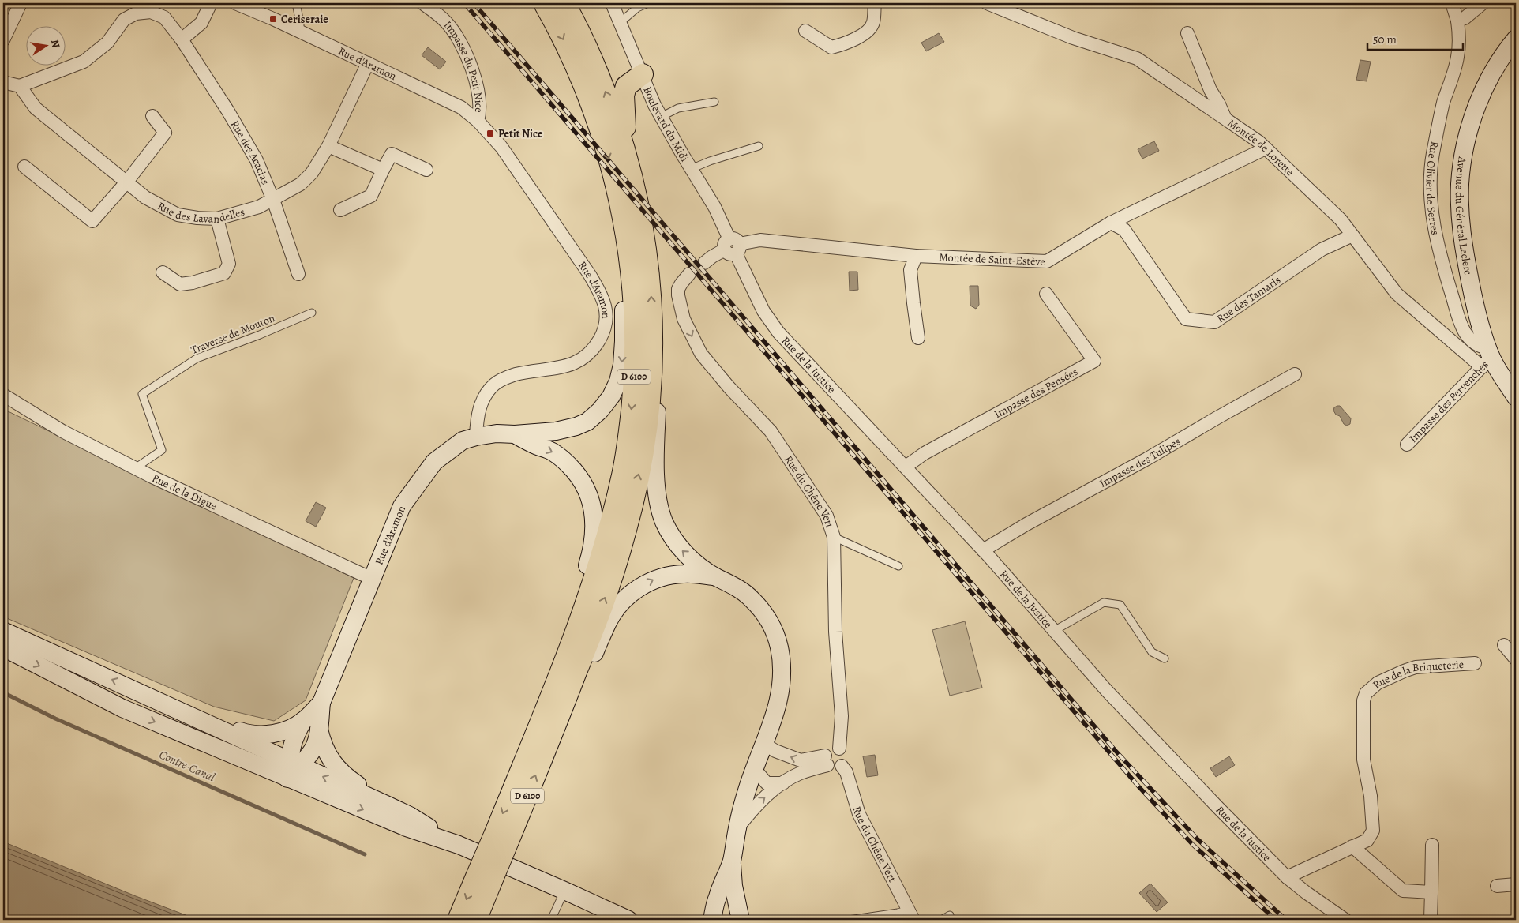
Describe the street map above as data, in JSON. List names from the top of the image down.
{
  "streets": {
    "main road": ["Rue d'Aramon", "Avenue du Général Leclerc", "D 6100"],
    "street": [
      "Impasse du Petit Nice",
      "Boulevard du Midi",
      "Montée de Lorette",
      "Rue des Acacias",
      "Rue Olivier de Serres",
      "Rue des Lavandelles",
      "Montée de Saint-Estève",
      "Rue des Tamaris",
      "Rue de la Justice",
      "Impasse des Pensées",
      "Impasse des Pervenches",
      "Impasse des Tulipes",
      "Rue de la Digue",
      "Rue du Chêne Vert",
      "Rue de la Briqueterie"
    ],
    "lane": ["Traverse de Mouton"]
  },
  "crossings": [
    ["Rue d'Aramon", "Impasse du Petit Nice"],
    ["Rue d'Aramon", "Rue des Lavandelles"],
    ["Rue d'Aramon", "Rue de la Digue"],
    ["Boulevard du Midi", "Montée de Saint-Estève"],
    ["Boulevard du Midi", "Rue de la Justice"],
    ["Montée de Lorette", "Rue Olivier de Serres"],
    ["Montée de Lorette", "Avenue du Général Leclerc"],
    ["Montée de Lorette", "Montée de Saint-Estève"],
    ["Montée de Lorette", "Rue des Tamaris"],
    ["Montée de Lorette", "Impasse des Pervenches"],
    ["Rue des Acacias", "Rue des Lavandelles"],
    ["Rue Olivier de Serres", "Avenue du Général Leclerc"],
    ["Rue Olivier de Serres", "Impasse des Pervenches"],
    ["Avenue du Général Leclerc", "Impasse des Pervenches"],
    ["Montée de Saint-Estève", "Rue des Tamaris"],
    ["Montée de Saint-Estève", "Rue de la Justice"],
    ["Traverse de Mouton", "Rue de la Digue"],
    ["Rue de la Justice", "Impasse des Pensées"],
    ["Rue de la Justice", "Impasse des Tulipes"],
    ["Rue de la Justice", "Rue de la Briqueterie"]
  ],
  "one_way": ["Rue du Chêne Vert"],
  "water": ["Contre-Canal"],
  "places": {
    "transit": ["Ceriseraie", "Petit Nice"]
  },
  "scale_bar": "50 m",
  "north": "right"
}
